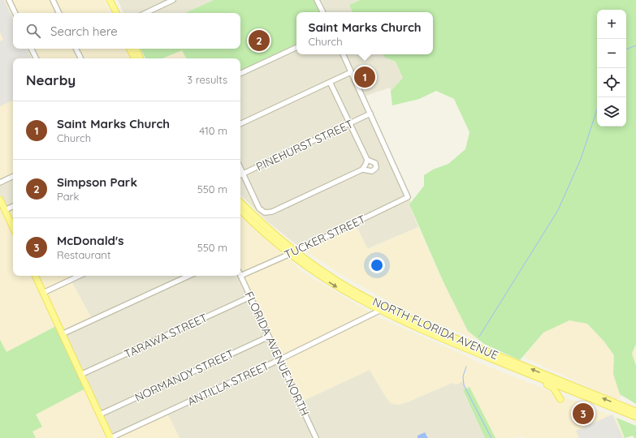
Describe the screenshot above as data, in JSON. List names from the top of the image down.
{
  "streets": {
    "main road": ["NORTH FLORIDA AVENUE"],
    "street": [
      "PINEHURST STREET",
      "TUCKER STREET",
      "TARAWA STREET",
      "FLORIDA AVENUE NORTH",
      "NORMANDY STREET",
      "ANTILLA STREET"
    ]
  },
  "crossings": [
    ["PINEHURST STREET", "TUCKER STREET"],
    ["TUCKER STREET", "NORTH FLORIDA AVENUE"],
    ["TUCKER STREET", "FLORIDA AVENUE NORTH"],
    ["NORTH FLORIDA AVENUE", "ANTILLA STREET"],
    ["TARAWA STREET", "FLORIDA AVENUE NORTH"],
    ["FLORIDA AVENUE NORTH", "NORMANDY STREET"],
    ["FLORIDA AVENUE NORTH", "ANTILLA STREET"]
  ],
  "page": {
    "map_buttons": ["+", "−"],
    "popup": ["Saint Marks Church", "Church"],
    "search": "Search here",
    "pins": ["2", "1", "3"],
    "heading": ["Nearby", "3 results"],
    "list": [
      {
        "mark": "1",
        "name": "Saint Marks Church",
        "note": "Church",
        "value": "410 m"
      },
      {
        "mark": "2",
        "name": "Simpson Park",
        "note": "Park",
        "value": "550 m"
      },
      {
        "mark": "3",
        "name": "McDonald's",
        "note": "Restaurant",
        "value": "550 m"
      }
    ]
  }
}
